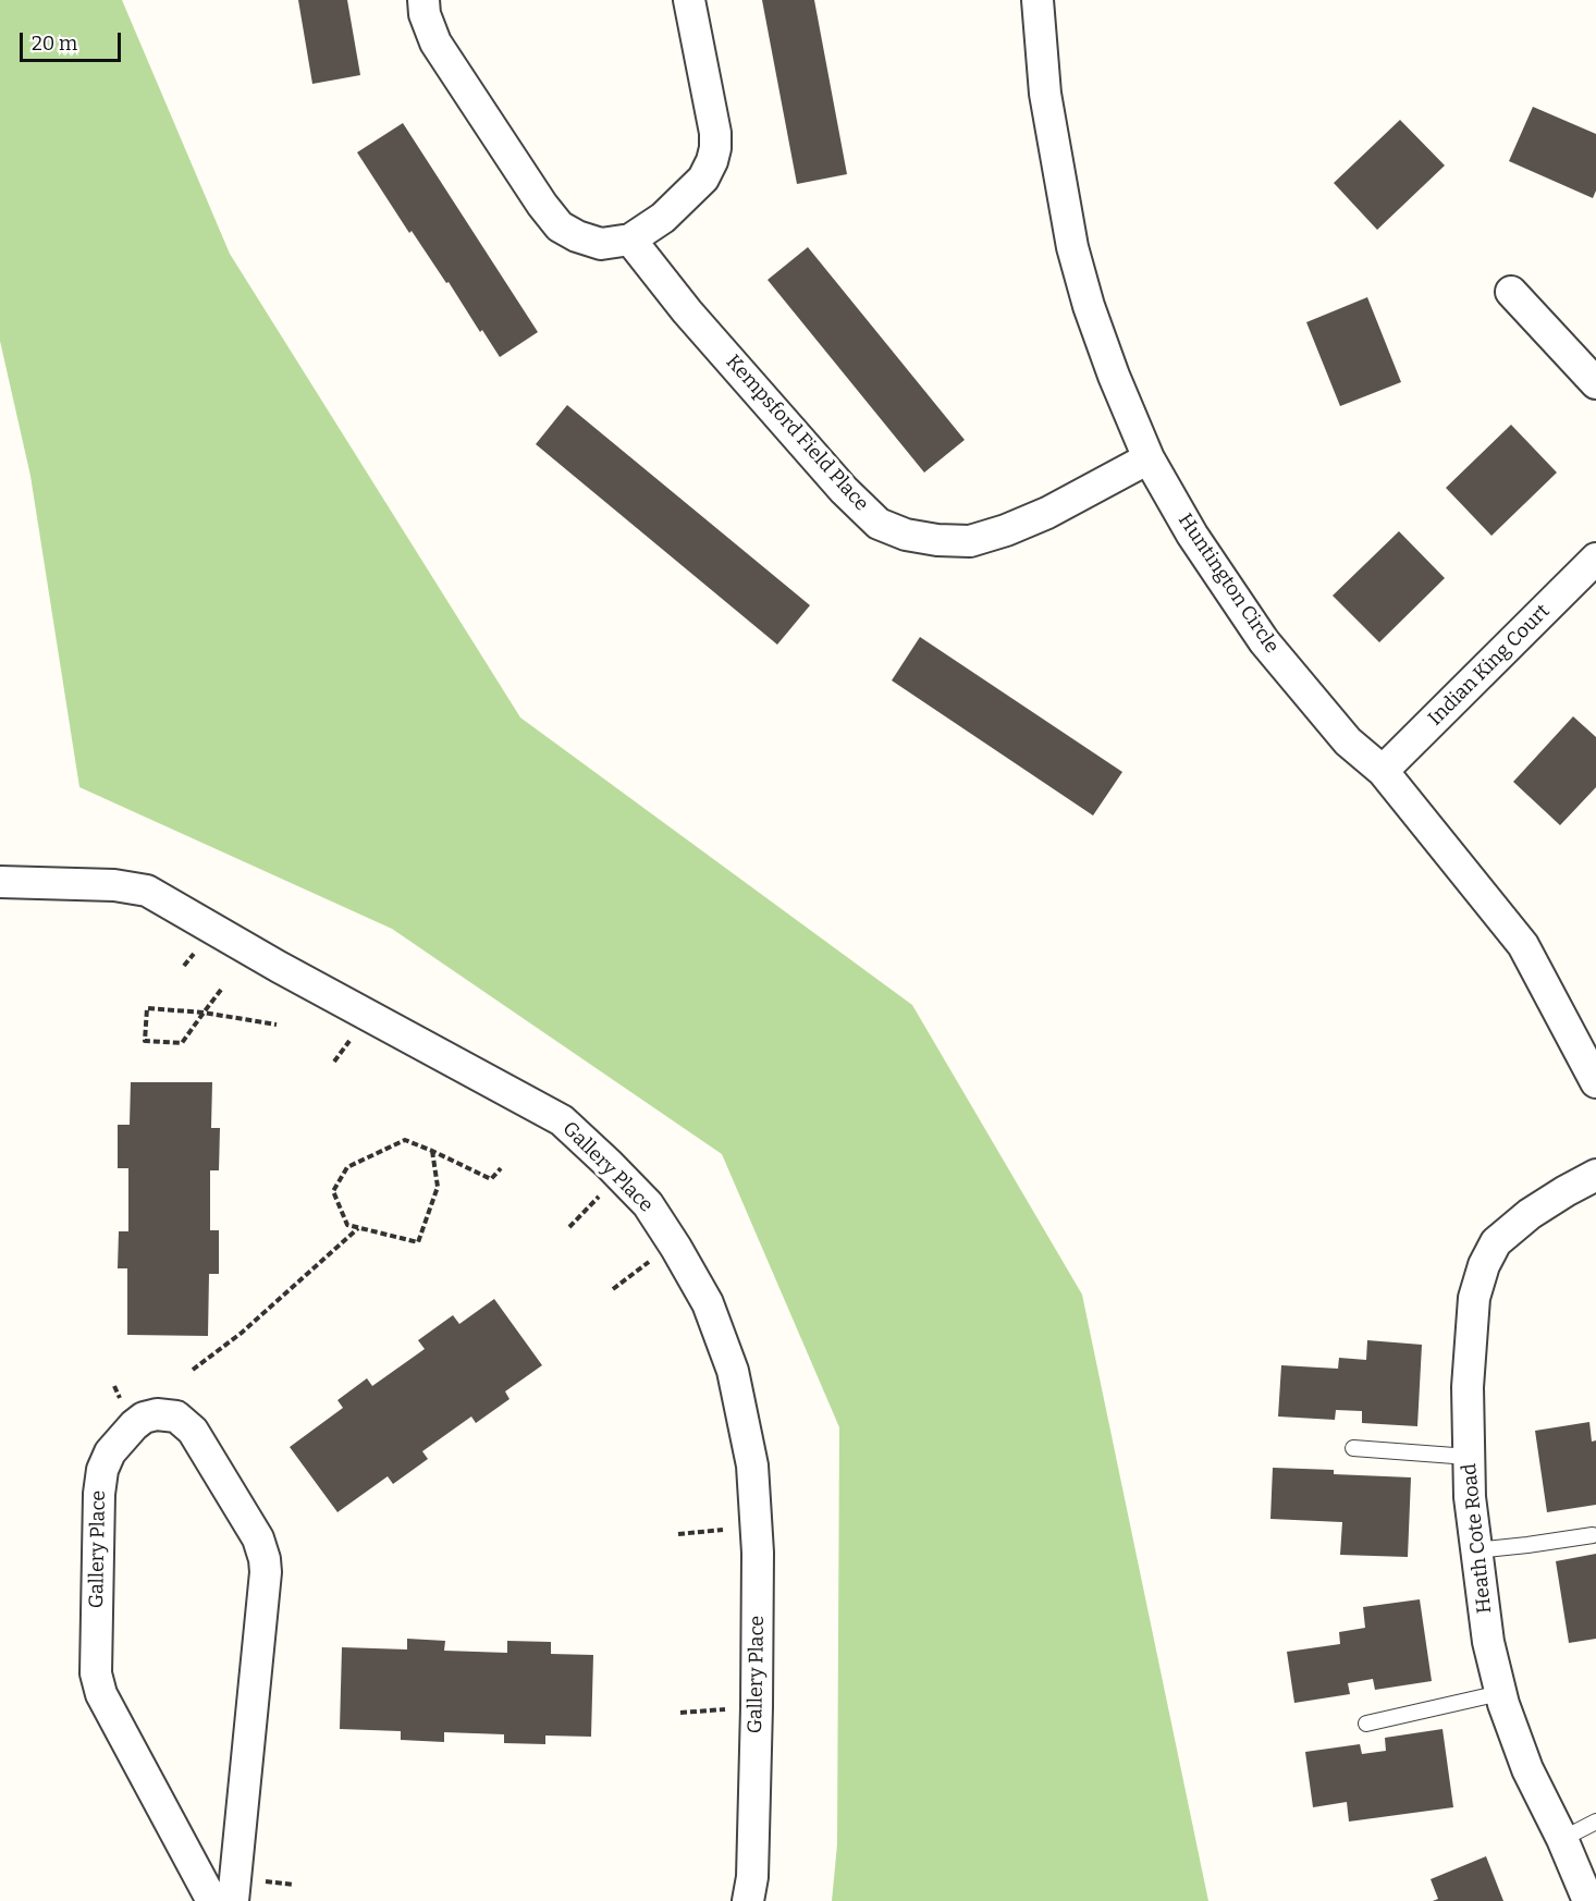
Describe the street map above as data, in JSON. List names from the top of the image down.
{
  "streets": {
    "street": [
      "Kempsford Field Place",
      "Huntington Circle",
      "Indian King Court",
      "Gallery Place",
      "Heath Cote Road"
    ]
  },
  "crossings": [
    ["Kempsford Field Place", "Huntington Circle"],
    ["Huntington Circle", "Indian King Court"]
  ],
  "scale_bar": "20 m"
}
